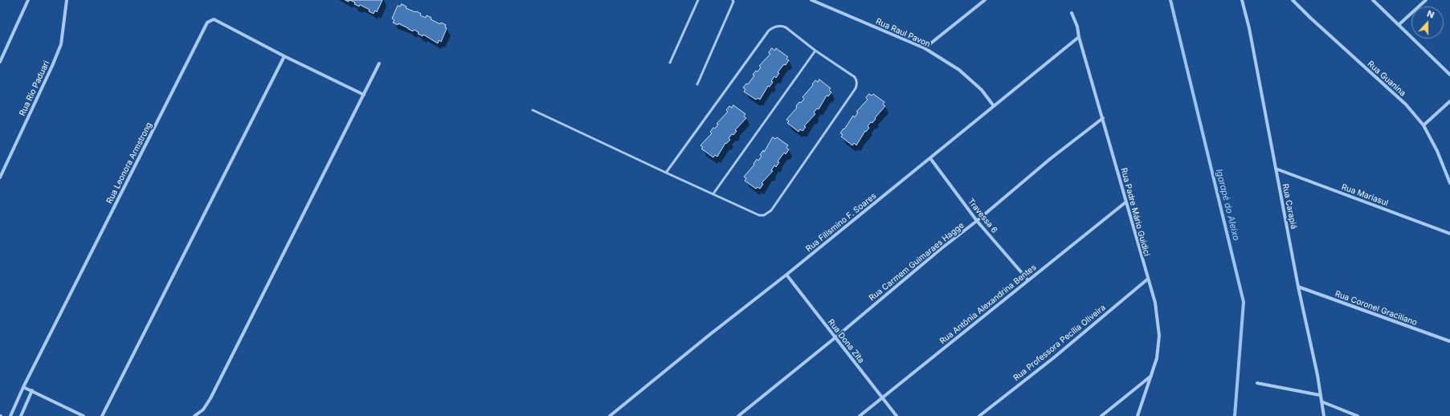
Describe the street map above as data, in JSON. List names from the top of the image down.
{
  "streets": {
    "street": [
      "Rua Raul Pavon",
      "Rua Guanina",
      "Rua Rio Paduari",
      "Rua Leonora Armstrong",
      "Rua Mariasul",
      "Rua Carapiá",
      "Rua Padre Mário Guidici",
      "Travessa 6",
      "Rua Filismino F. Soares",
      "Rua Carmem Guimaraes Hagge",
      "Rua Antônia Alexandrina Bentes",
      "Rua Coronel Graciliano",
      "Rua Dona Zita",
      "Rua Professora Pecília Oliveira"
    ]
  },
  "crossings": [
    ["Rua Raul Pavon", "Rua Filismino F. Soares"],
    ["Rua Mariasul", "Rua Carapiá"],
    ["Rua Carapiá", "Rua Coronel Graciliano"],
    ["Rua Padre Mário Guidici", "Rua Filismino F. Soares"],
    ["Rua Padre Mário Guidici", "Rua Carmem Guimaraes Hagge"],
    ["Rua Padre Mário Guidici", "Rua Antônia Alexandrina Bentes"],
    ["Rua Padre Mário Guidici", "Rua Professora Pecília Oliveira"],
    ["Travessa 6", "Rua Filismino F. Soares"],
    ["Travessa 6", "Rua Carmem Guimaraes Hagge"],
    ["Travessa 6", "Rua Antônia Alexandrina Bentes"],
    ["Rua Filismino F. Soares", "Rua Dona Zita"],
    ["Rua Carmem Guimaraes Hagge", "Rua Dona Zita"],
    ["Rua Antônia Alexandrina Bentes", "Rua Dona Zita"]
  ],
  "water": ["Igarapé do Aleixo"],
  "north": "top"
}
